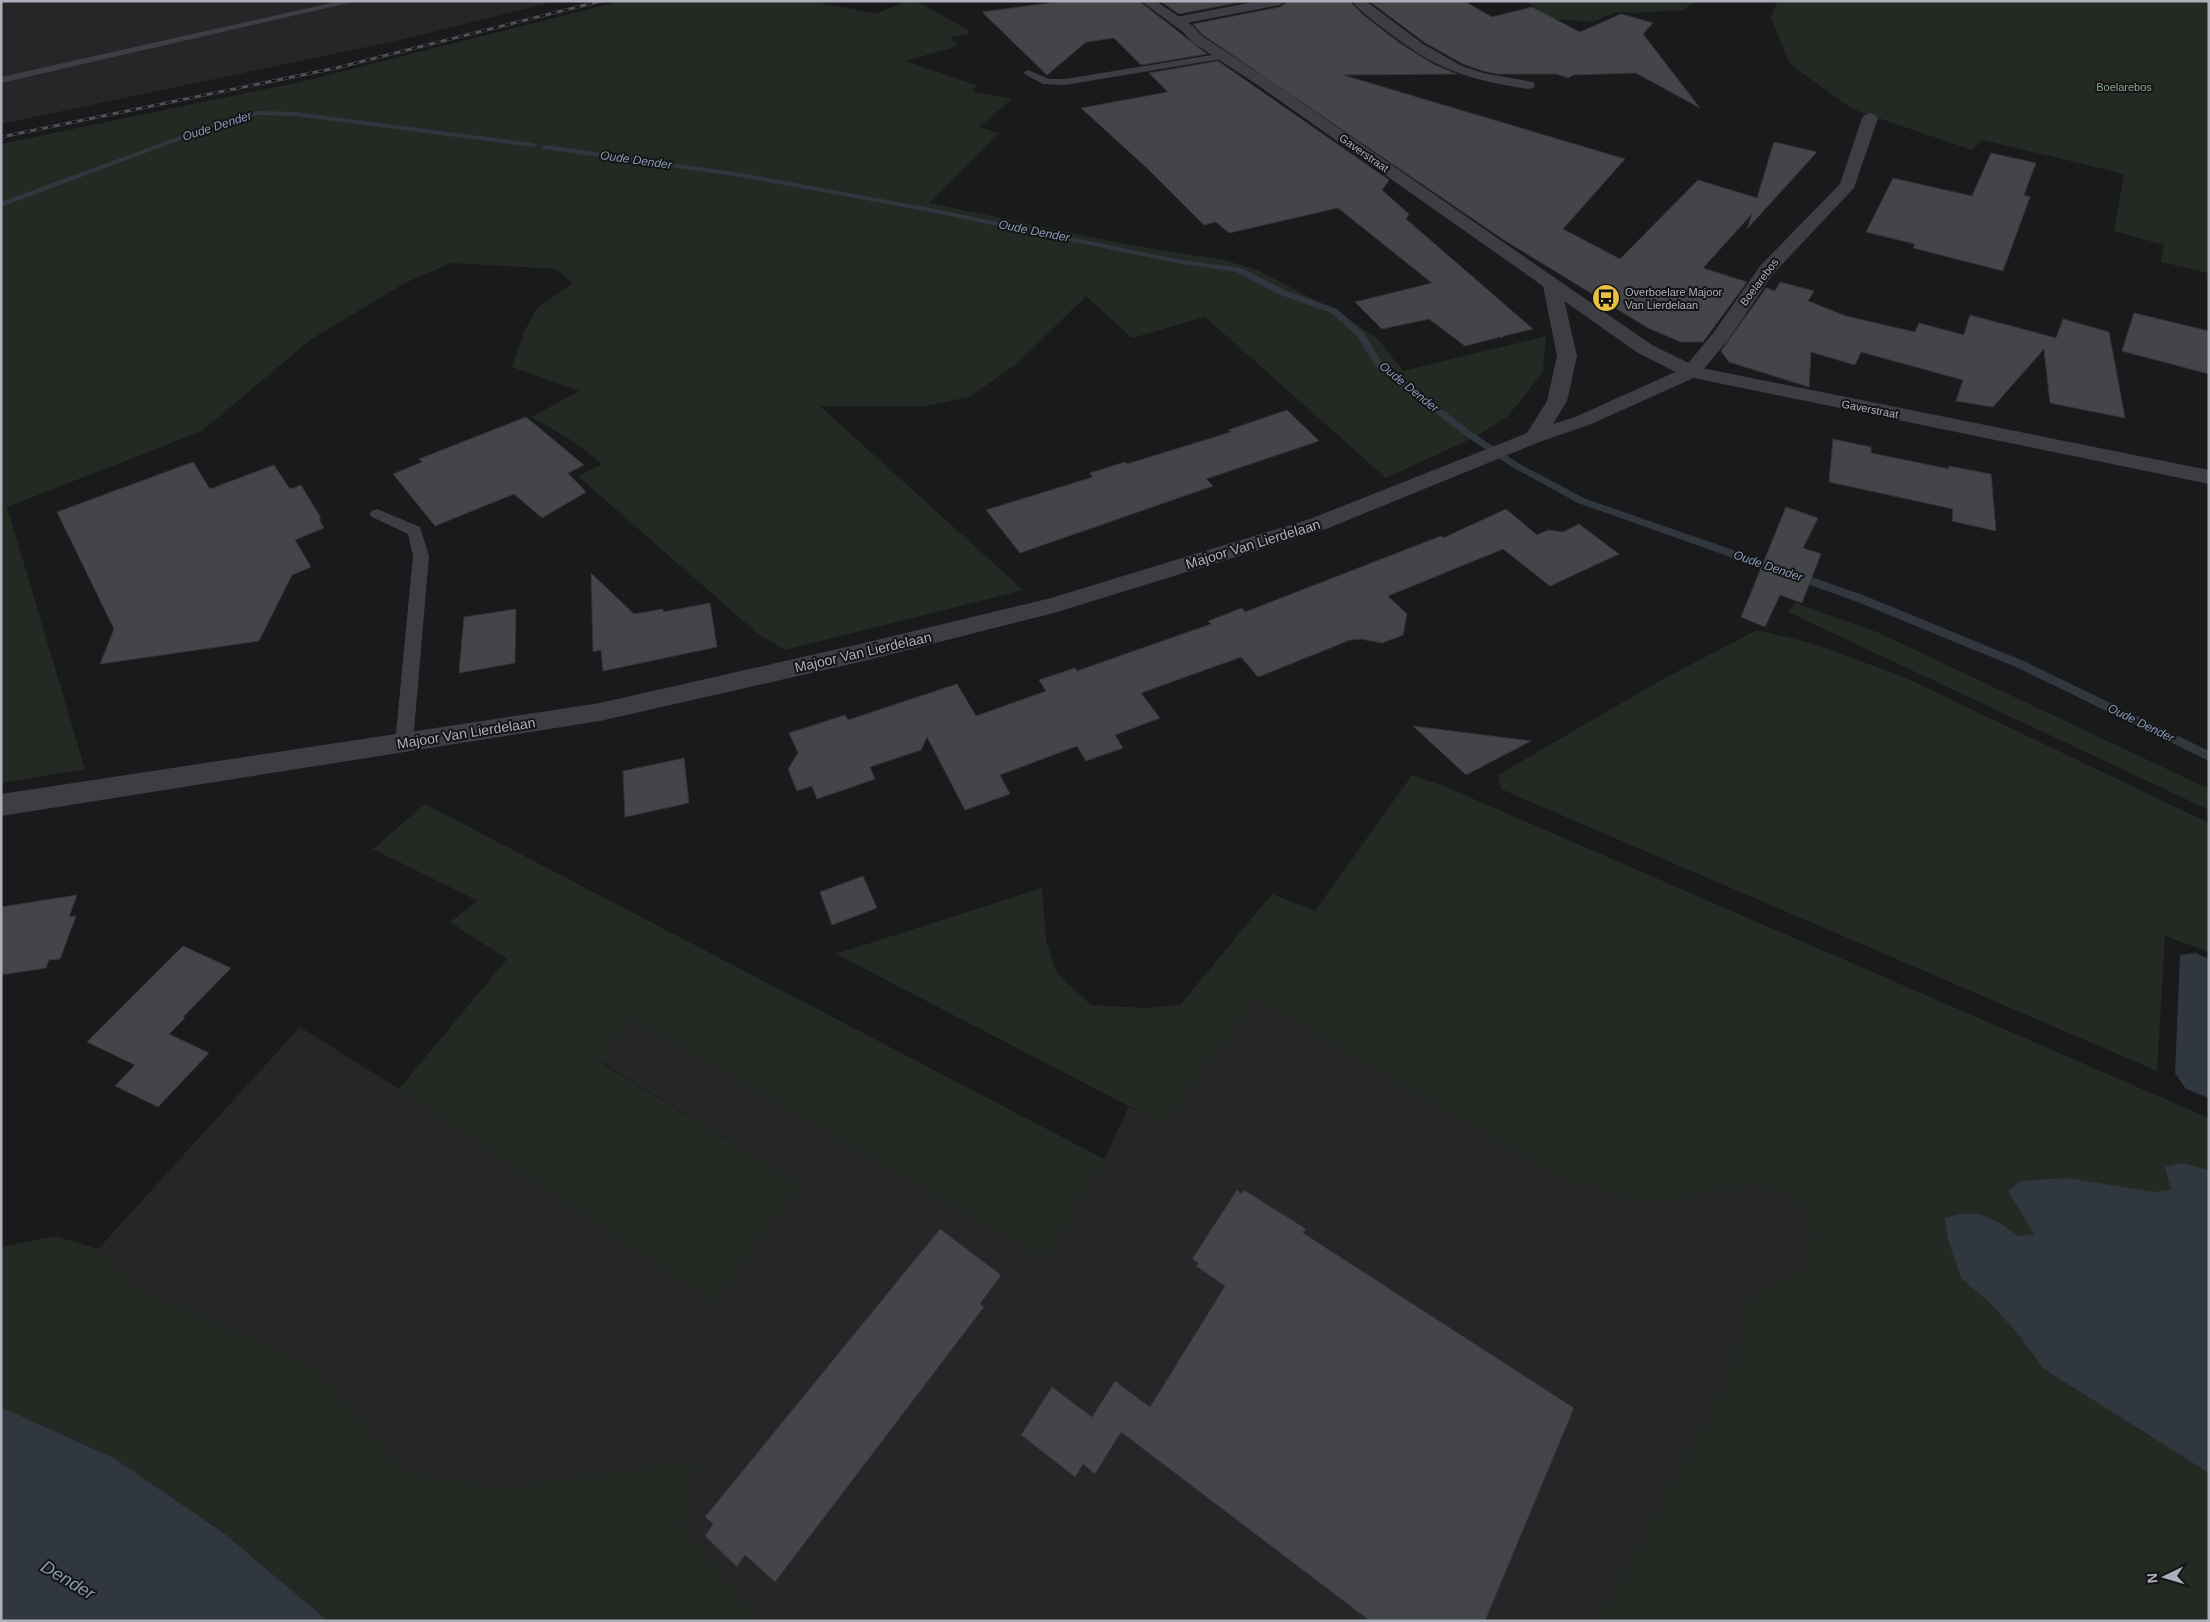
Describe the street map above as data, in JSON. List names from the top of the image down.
{
  "streets": {
    "street": ["Gaverstraat", "Boelarebos", "Majoor Van Lierdelaan"]
  },
  "crossings": [
    ["Gaverstraat", "Boelarebos"],
    ["Gaverstraat", "Majoor Van Lierdelaan"],
    ["Boelarebos", "Majoor Van Lierdelaan"]
  ],
  "water": ["Oude Dender", "Dender"],
  "parks": ["Boelarebos"],
  "places": {
    "bus stop": ["Overboelare Majoor Van Lierdelaan"]
  },
  "north": "left"
}
